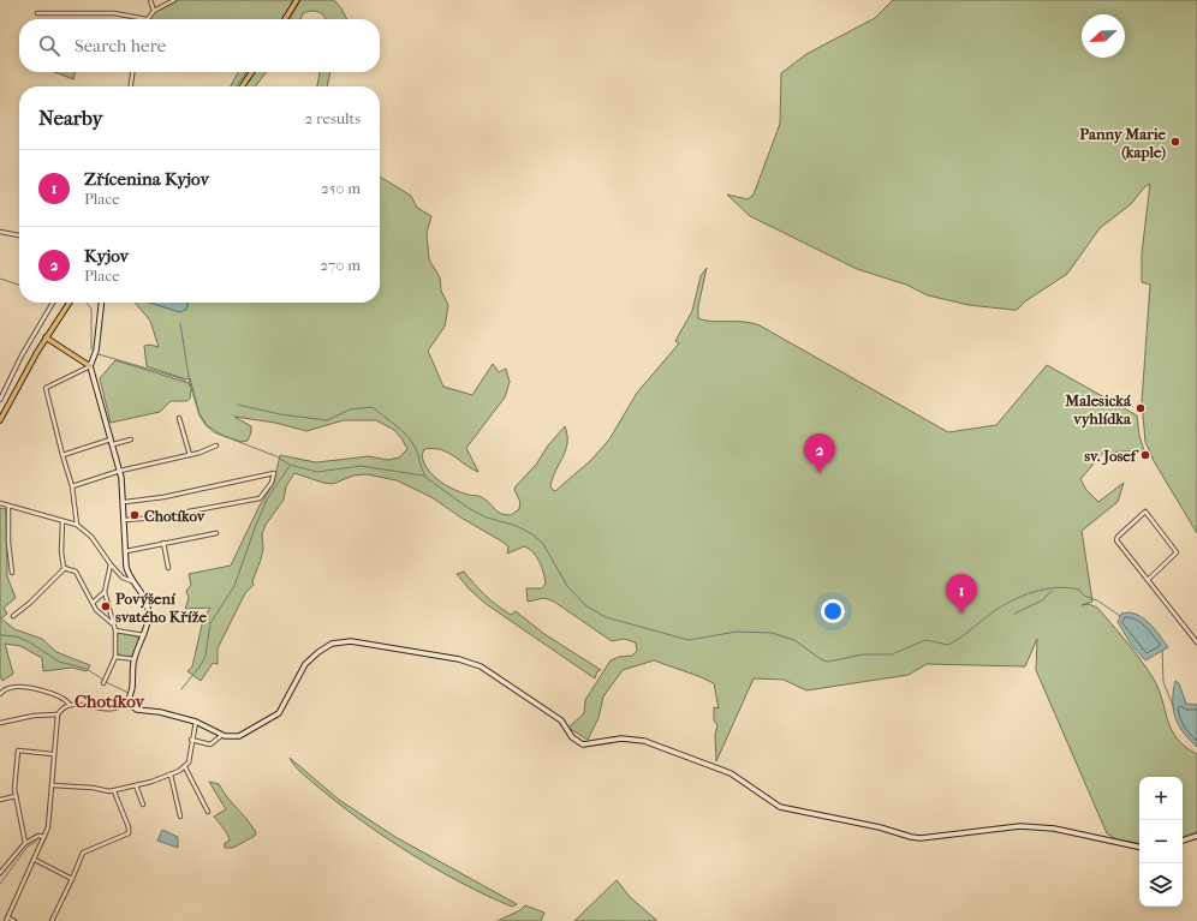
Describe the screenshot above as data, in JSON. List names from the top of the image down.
{
  "districts": ["Chotíkov"],
  "places": [
    "Panny Marie (kaple)",
    "Malesická vyhlídka",
    "sv. Josef",
    "Chotíkov",
    "Povýšení svatého Kříže"
  ],
  "north": "bottom left",
  "page": {
    "search": "Search here",
    "heading": ["Nearby", "2 results"],
    "list": [
      {
        "mark": "1",
        "name": "Zřícenina Kyjov",
        "note": "Place",
        "value": "250 m"
      },
      {
        "mark": "2",
        "name": "Kyjov",
        "note": "Place",
        "value": "270 m"
      }
    ],
    "pins": ["2", "1"],
    "map_buttons": ["+", "−"]
  }
}
